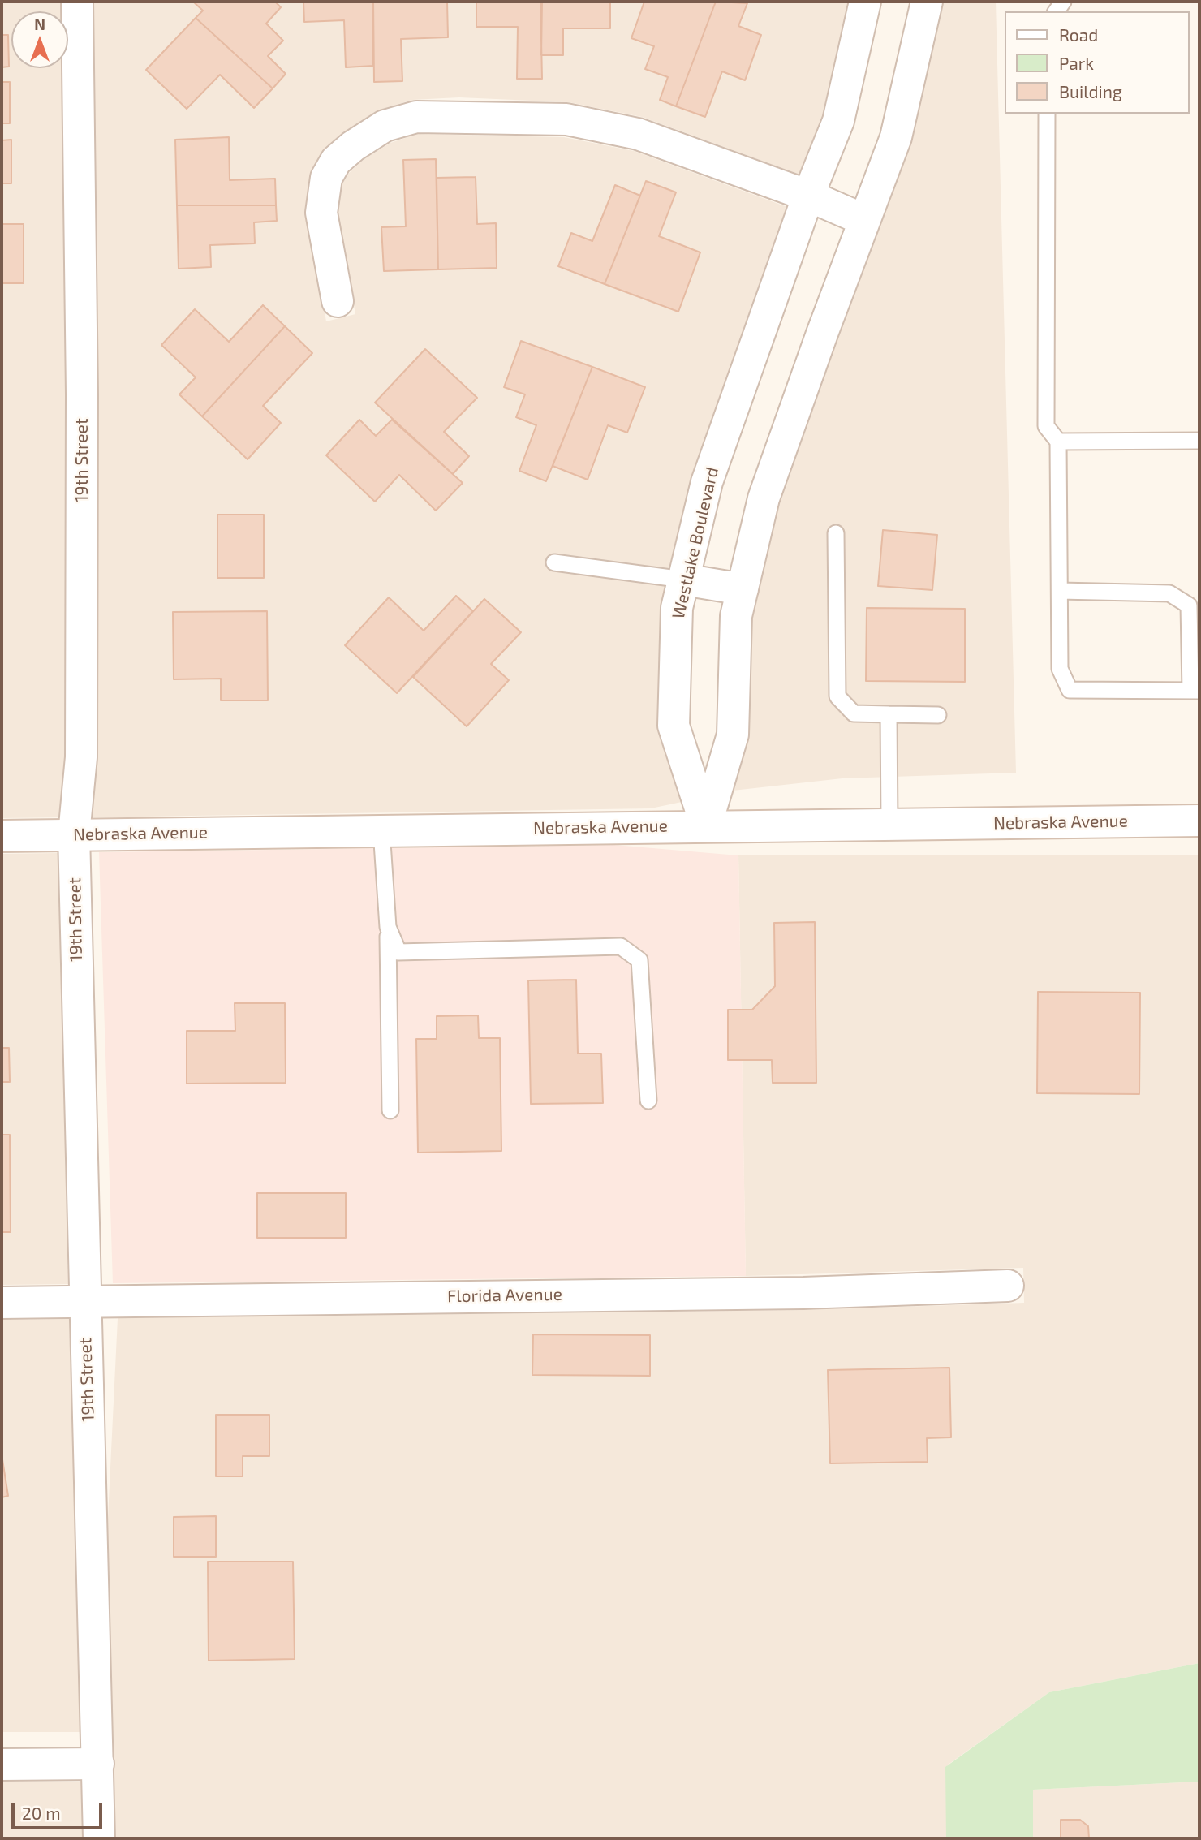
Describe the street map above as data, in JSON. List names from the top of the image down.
{
  "streets": {
    "street": [
      "19th Street",
      "Westlake Boulevard",
      "Nebraska Avenue",
      "Florida Avenue"
    ]
  },
  "crossings": [
    ["19th Street", "Nebraska Avenue"],
    ["19th Street", "Florida Avenue"],
    ["Westlake Boulevard", "Nebraska Avenue"]
  ],
  "legend": ["Road", "Park", "Building"],
  "scale_bar": "20 m",
  "north": "top"
}
